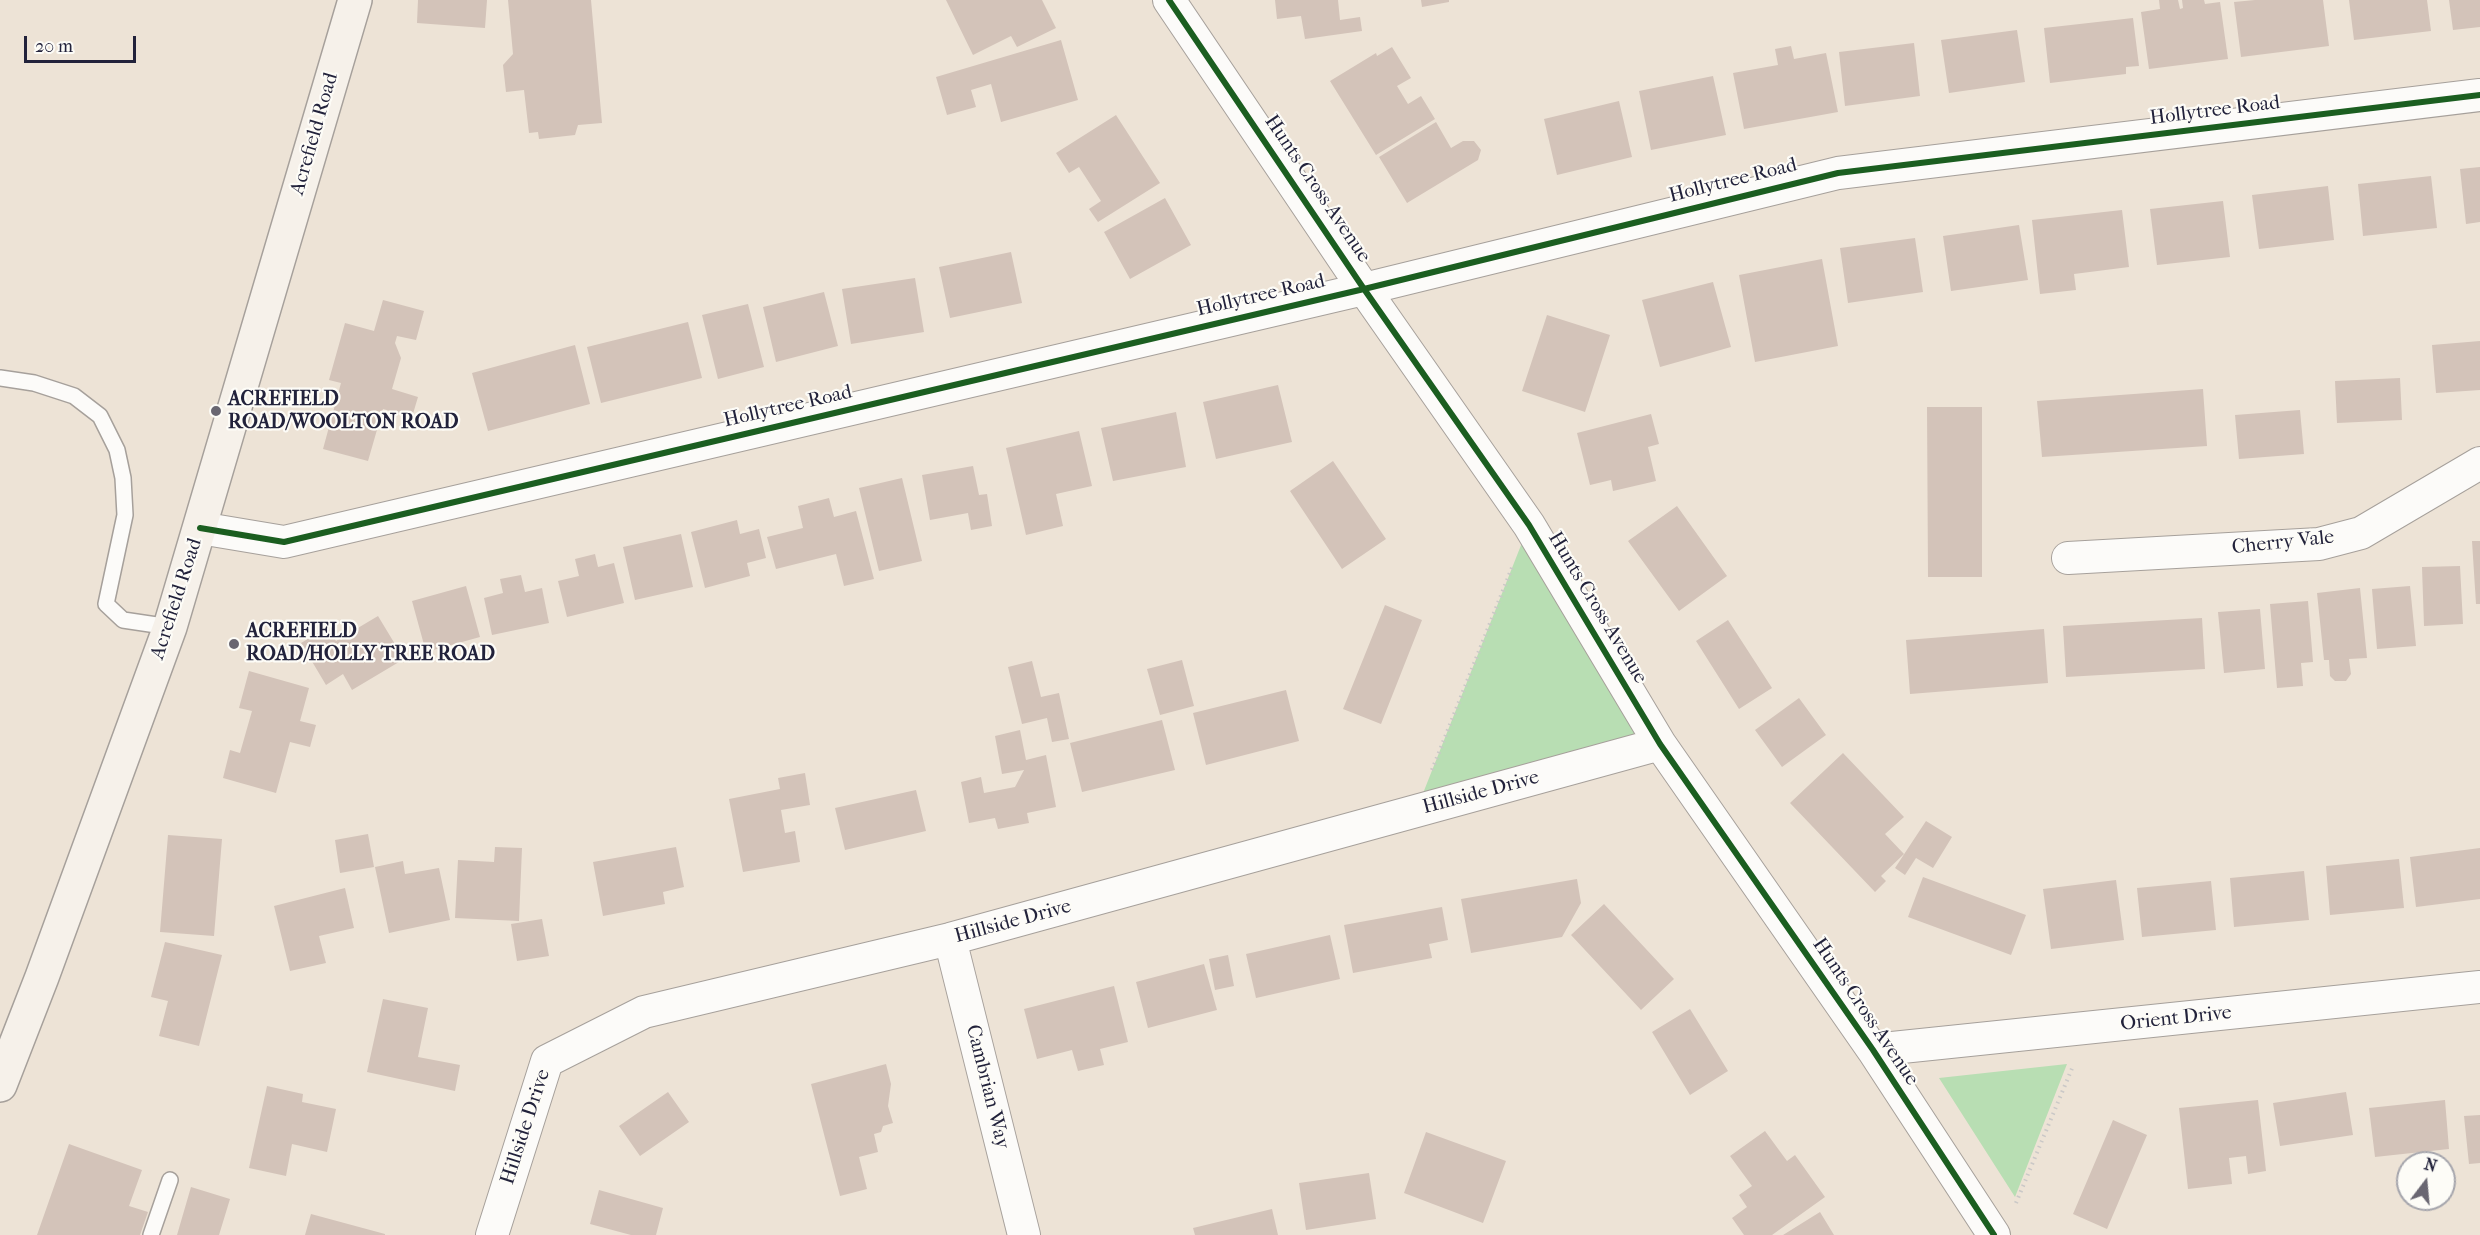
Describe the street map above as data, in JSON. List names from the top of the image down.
{
  "streets": {
    "main road": ["Acrefield Road"],
    "street": [
      "Hollytree Road",
      "Hunts Cross Avenue",
      "Cherry Vale",
      "Hillside Drive",
      "Orient Drive",
      "Cambrian Way"
    ]
  },
  "crossings": [
    ["Hollytree Road", "Acrefield Road"],
    ["Hollytree Road", "Hunts Cross Avenue"],
    ["Hunts Cross Avenue", "Hillside Drive"],
    ["Hunts Cross Avenue", "Orient Drive"],
    ["Hillside Drive", "Cambrian Way"]
  ],
  "places": ["ACREFIELD ROAD/WOOLTON ROAD", "ACREFIELD ROAD/HOLLY TREE ROAD"],
  "scale_bar": "20 m",
  "north": "top"
}
